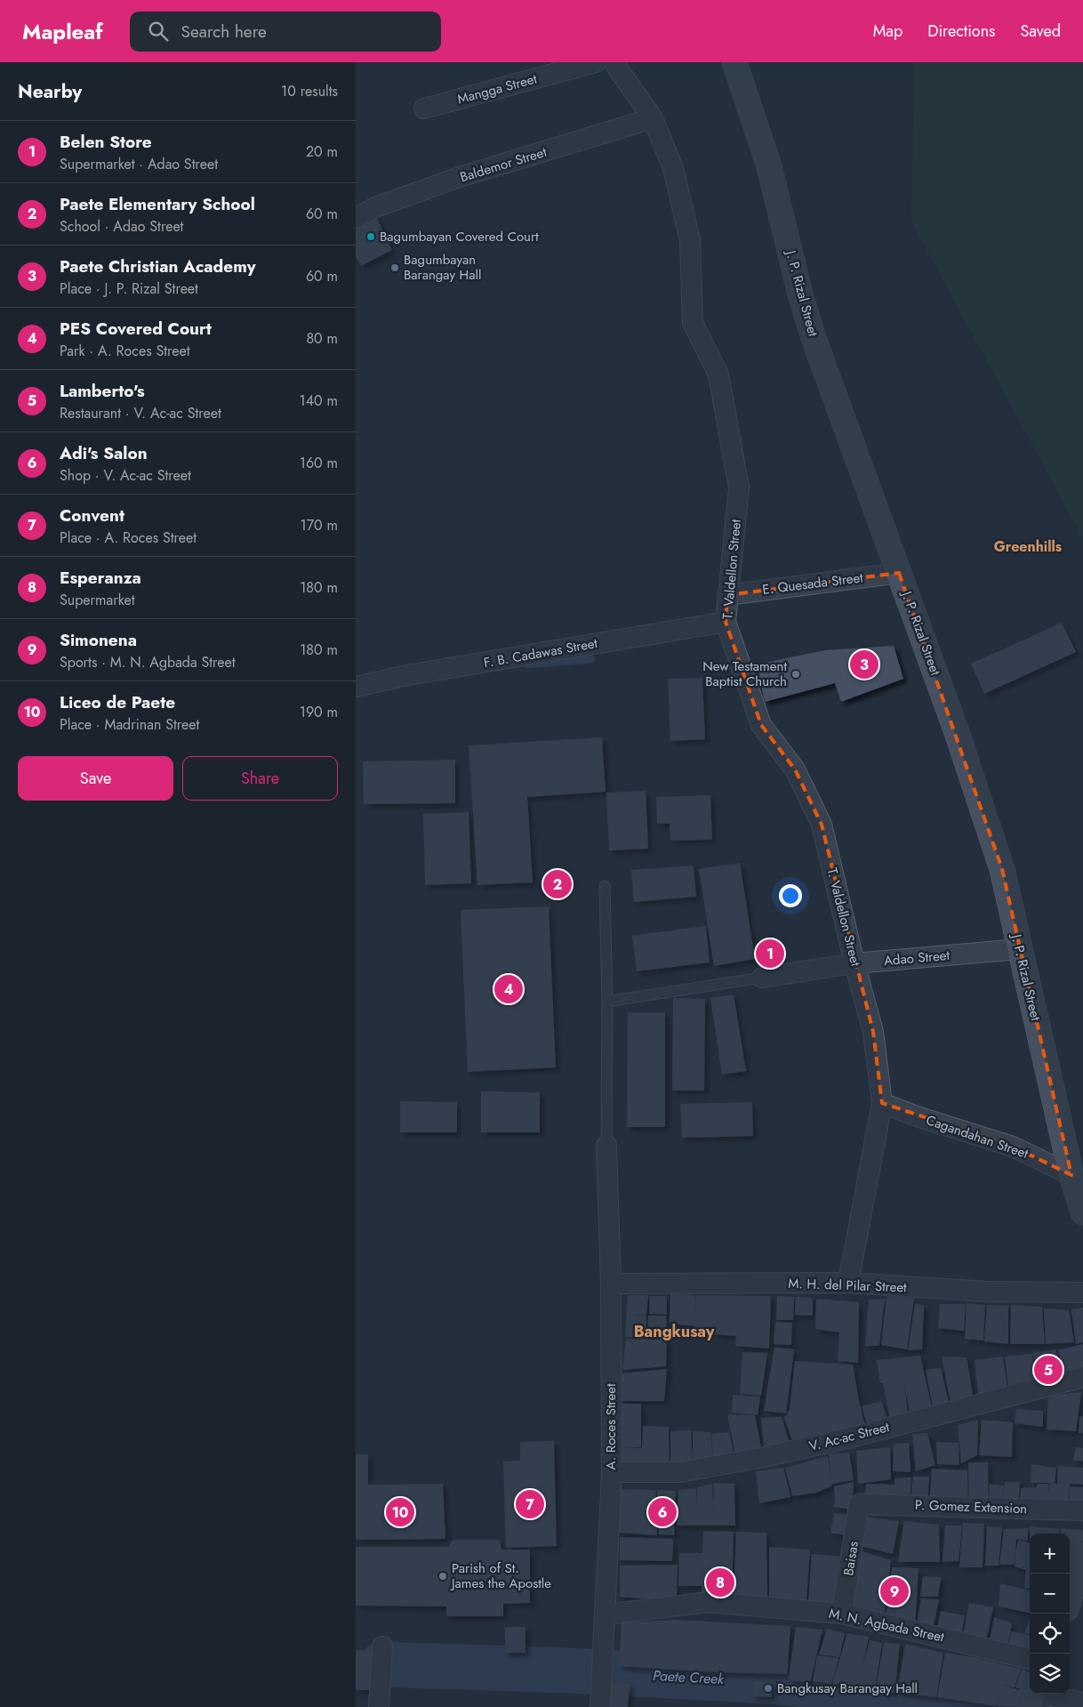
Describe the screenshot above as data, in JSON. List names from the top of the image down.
{
  "streets": {
    "main road": ["J. P. Rizal Street"],
    "street": [
      "Mangga Street",
      "Baldemor Street",
      "T. Valdellon Street",
      "E. Quesada Street",
      "F. B. Cadawas Street",
      "Adao Street",
      "Cagandahan Street",
      "M. H. del Pilar Street",
      "A. Roces Street",
      "V. Ac-ac Street",
      "P. Gomez Extension",
      "Baisas",
      "M. N. Agbada Street"
    ]
  },
  "crossings": [
    ["Baldemor Street", "T. Valdellon Street"],
    ["J. P. Rizal Street", "E. Quesada Street"],
    ["J. P. Rizal Street", "Adao Street"],
    ["J. P. Rizal Street", "Cagandahan Street"],
    ["T. Valdellon Street", "E. Quesada Street"],
    ["T. Valdellon Street", "F. B. Cadawas Street"],
    ["T. Valdellon Street", "Adao Street"],
    ["T. Valdellon Street", "Cagandahan Street"],
    ["T. Valdellon Street", "M. H. del Pilar Street"],
    ["M. H. del Pilar Street", "A. Roces Street"],
    ["A. Roces Street", "V. Ac-ac Street"],
    ["A. Roces Street", "M. N. Agbada Street"],
    ["P. Gomez Extension", "Baisas"],
    ["Baisas", "M. N. Agbada Street"]
  ],
  "districts": ["Greenhills", "Bangkusay"],
  "water": ["Paete Creek"],
  "places": [
    "Bagumbayan Covered Court",
    "Bagumbayan Barangay Hall",
    "New Testament Baptist Church",
    "Parish of St. James the Apostle",
    "Bangkusay Barangay Hall"
  ],
  "page": {
    "header": "Mapleaf",
    "search": "Search here",
    "nav": ["Map", "Directions", "Saved"],
    "heading": ["Nearby", "10 results"],
    "list": [
      {
        "mark": "1",
        "name": "Belen Store",
        "note": "Supermarket · Adao Street",
        "value": "20 m"
      },
      {
        "mark": "2",
        "name": "Paete Elementary School",
        "note": "School · Adao Street",
        "value": "60 m"
      },
      {
        "mark": "3",
        "name": "Paete Christian Academy",
        "note": "Place · J. P. Rizal Street",
        "value": "60 m"
      },
      {
        "mark": "4",
        "name": "PES Covered Court",
        "note": "Park · A. Roces Street",
        "value": "80 m"
      },
      {
        "mark": "5",
        "name": "Lamberto's",
        "note": "Restaurant · V. Ac-ac Street",
        "value": "140 m"
      },
      {
        "mark": "6",
        "name": "Adi's Salon",
        "note": "Shop · V. Ac-ac Street",
        "value": "160 m"
      },
      {
        "mark": "7",
        "name": "Convent",
        "note": "Place · A. Roces Street",
        "value": "170 m"
      },
      {
        "mark": "8",
        "name": "Esperanza",
        "note": "Supermarket",
        "value": "180 m"
      },
      {
        "mark": "9",
        "name": "Simonena",
        "note": "Sports · M. N. Agbada Street",
        "value": "180 m"
      },
      {
        "mark": "10",
        "name": "Liceo de Paete",
        "note": "Place · Madrinan Street",
        "value": "190 m"
      }
    ],
    "pins": [
      "3",
      "2",
      "1",
      "4",
      "5",
      "7",
      "6",
      "10",
      "8",
      "9"
    ],
    "buttons": ["Save", "Share"],
    "map_buttons": ["+", "−"]
  }
}
